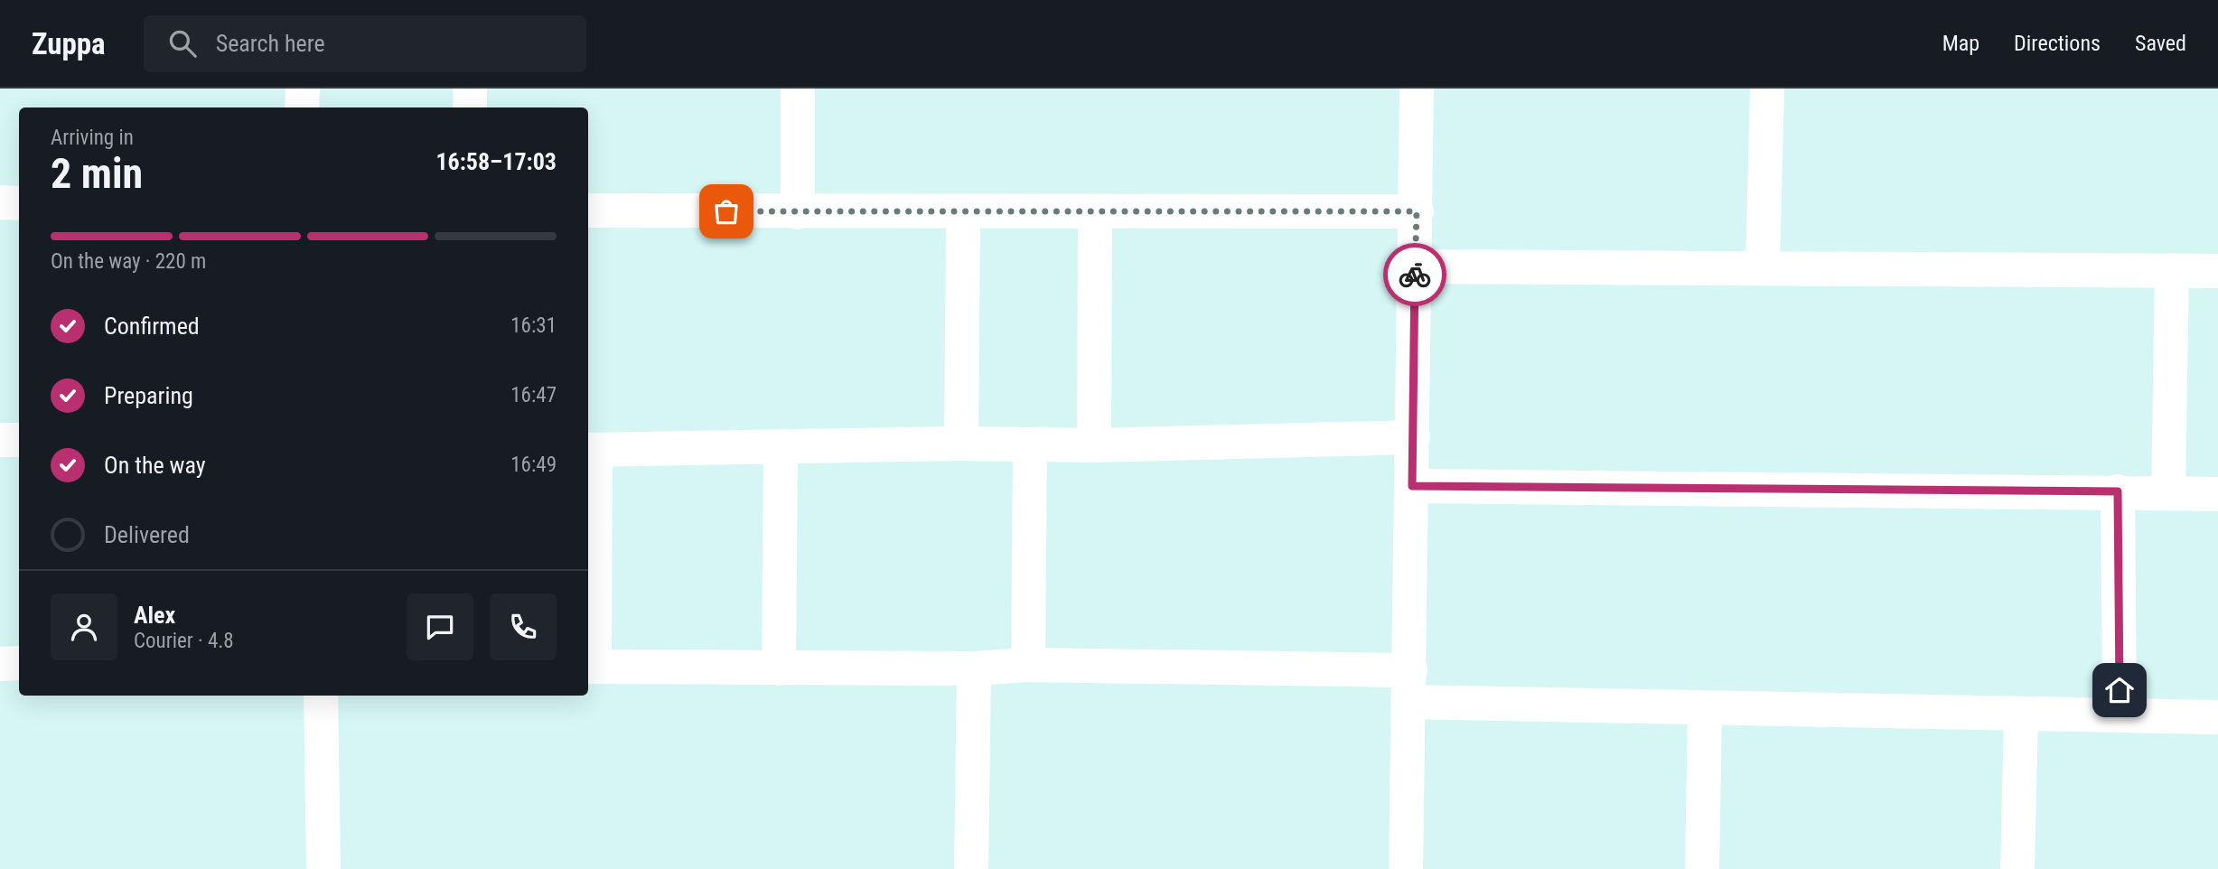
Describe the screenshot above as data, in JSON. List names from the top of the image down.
{
  "page": {
    "header": "Zuppa",
    "search": "Search here",
    "nav": ["Map", "Directions", "Saved"],
    "heading": ["2 min", "Arriving in", "16:58–17:03"],
    "panel": ["Alex", "Courier · 4.8"],
    "bar": "On the way · 220 m",
    "list": [
      ["Confirmed", "16:31"],
      ["Preparing", "16:47"],
      ["On the way", "16:49"],
      "Delivered"
    ]
  }
}
